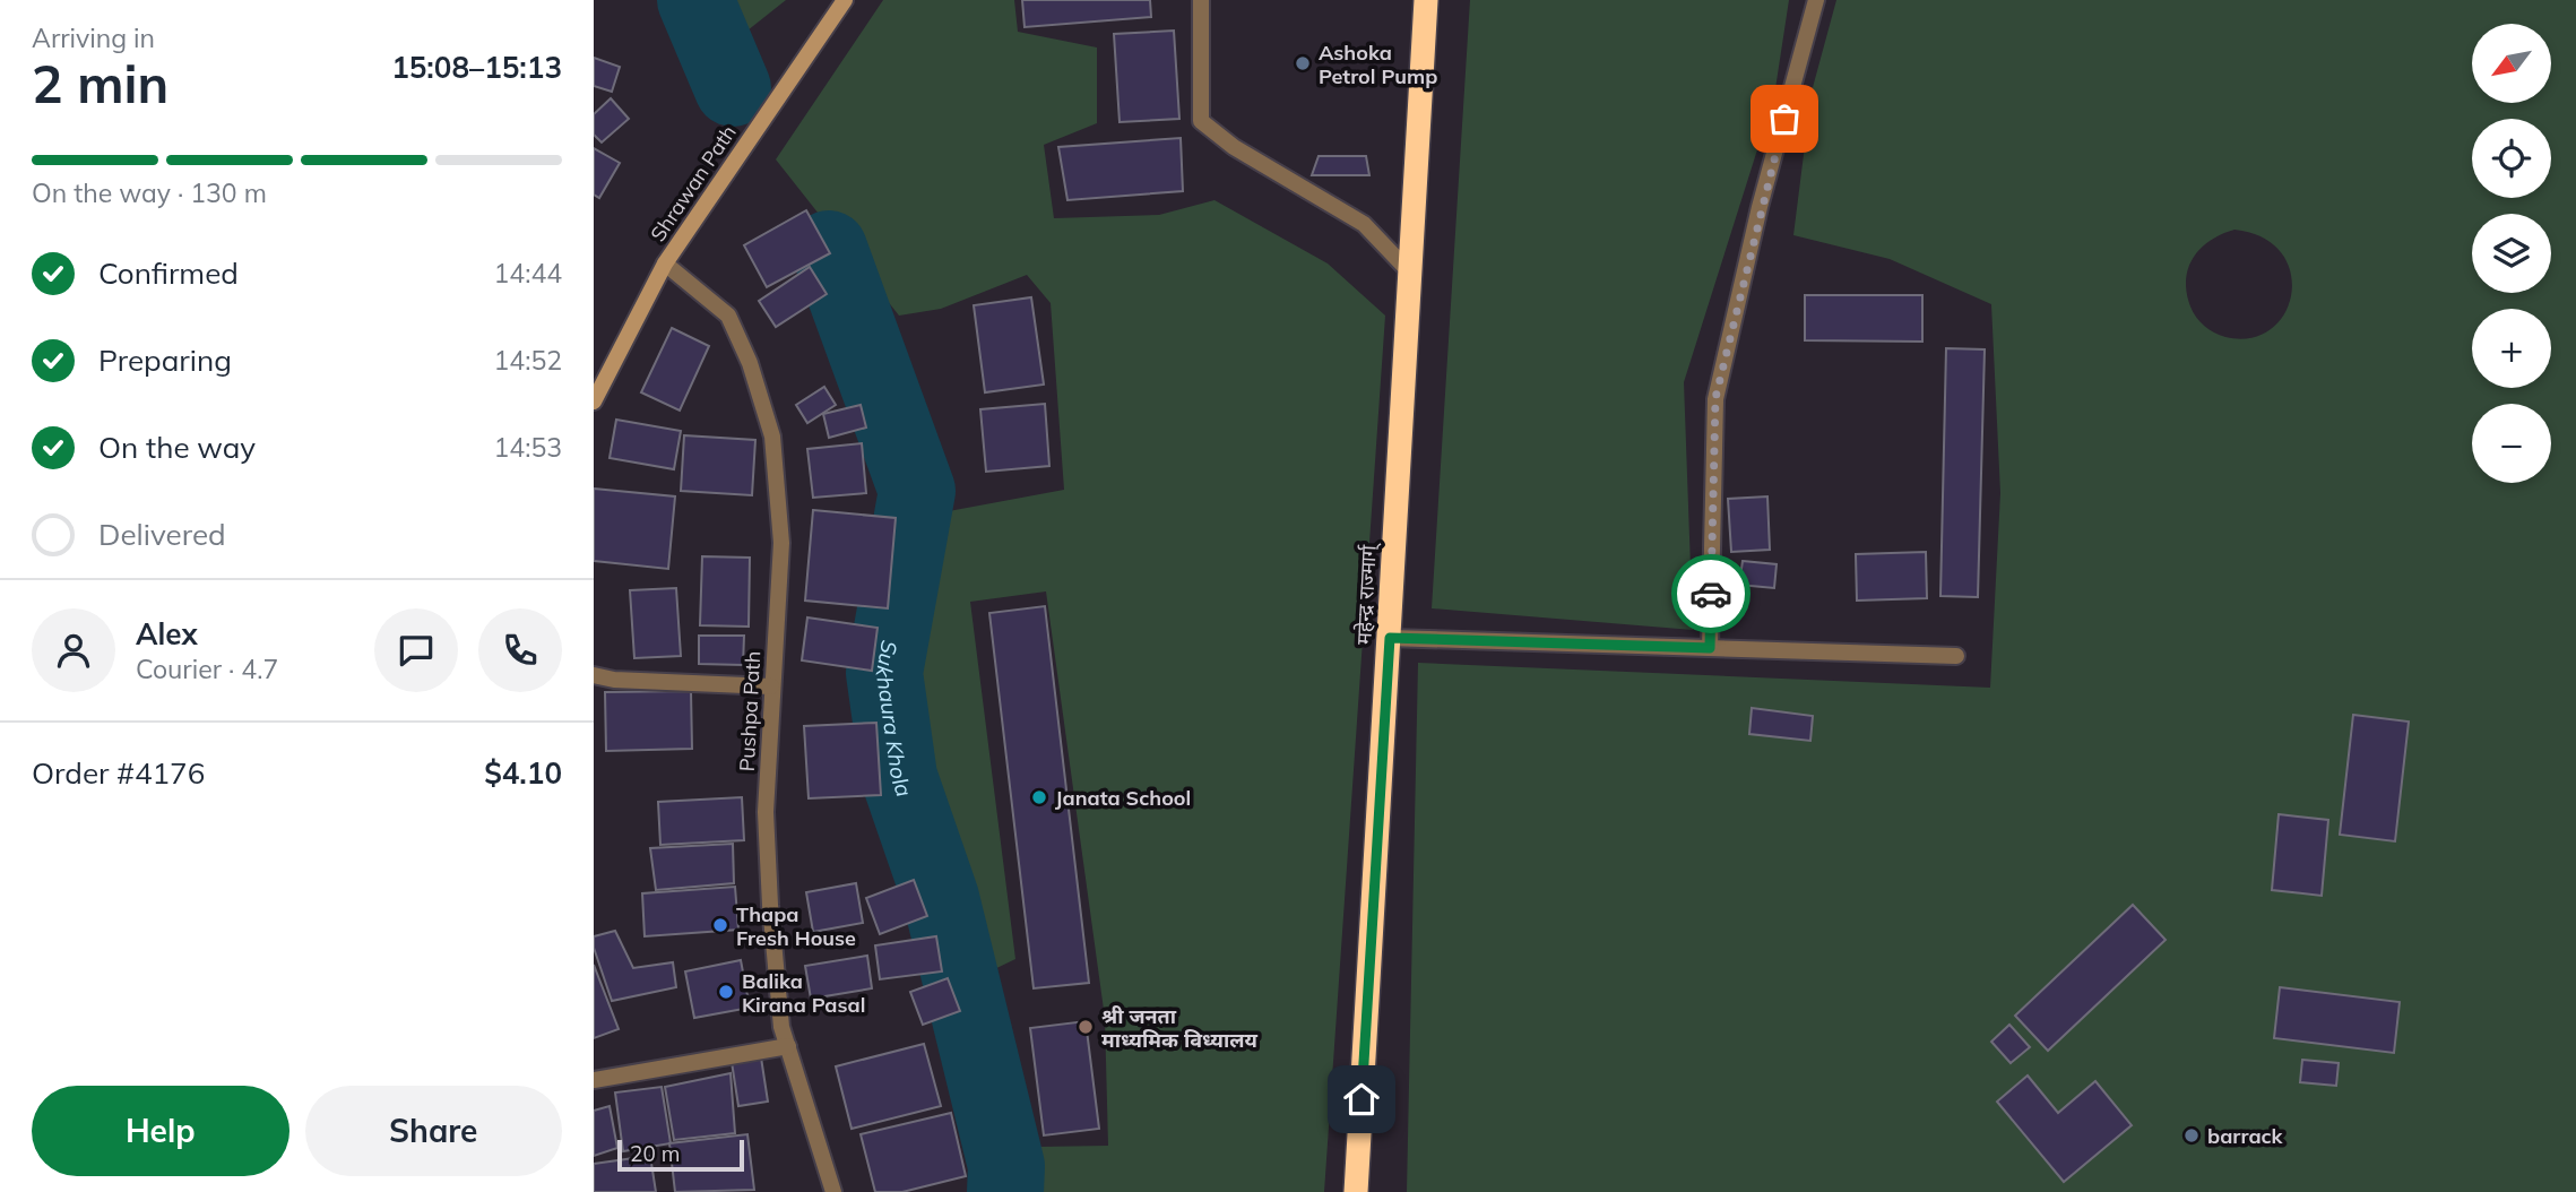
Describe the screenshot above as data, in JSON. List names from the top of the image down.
{
  "streets": {
    "highway": ["महेन्द्र राज्मार्ग्"],
    "street": ["Shrawan Path", "Pushpa Path"]
  },
  "crossings": [
    ["Shrawan Path", "Pushpa Path"]
  ],
  "water": ["Sukhaura Khola"],
  "places": [
    "Ashoka Petrol Pump",
    "Janata School",
    "Thapa Fresh House",
    "Balika Kirana Pasal",
    "श्री जनता माध्यमिक विध्यालय",
    "barrack"
  ],
  "scale_bar": "20 m",
  "north": "bottom left",
  "page": {
    "heading": ["2 min", "Arriving in", "15:08–15:13"],
    "panel": [
      "Alex",
      "Courier · 4.7",
      "Order #4176",
      "$4.10"
    ],
    "map_buttons": ["+", "−"],
    "bar": "On the way · 130 m",
    "list": [
      ["Confirmed", "14:44"],
      ["Preparing", "14:52"],
      ["On the way", "14:53"],
      "Delivered"
    ],
    "buttons": ["Help", "Share"],
    "scale": "20 m"
  }
}
